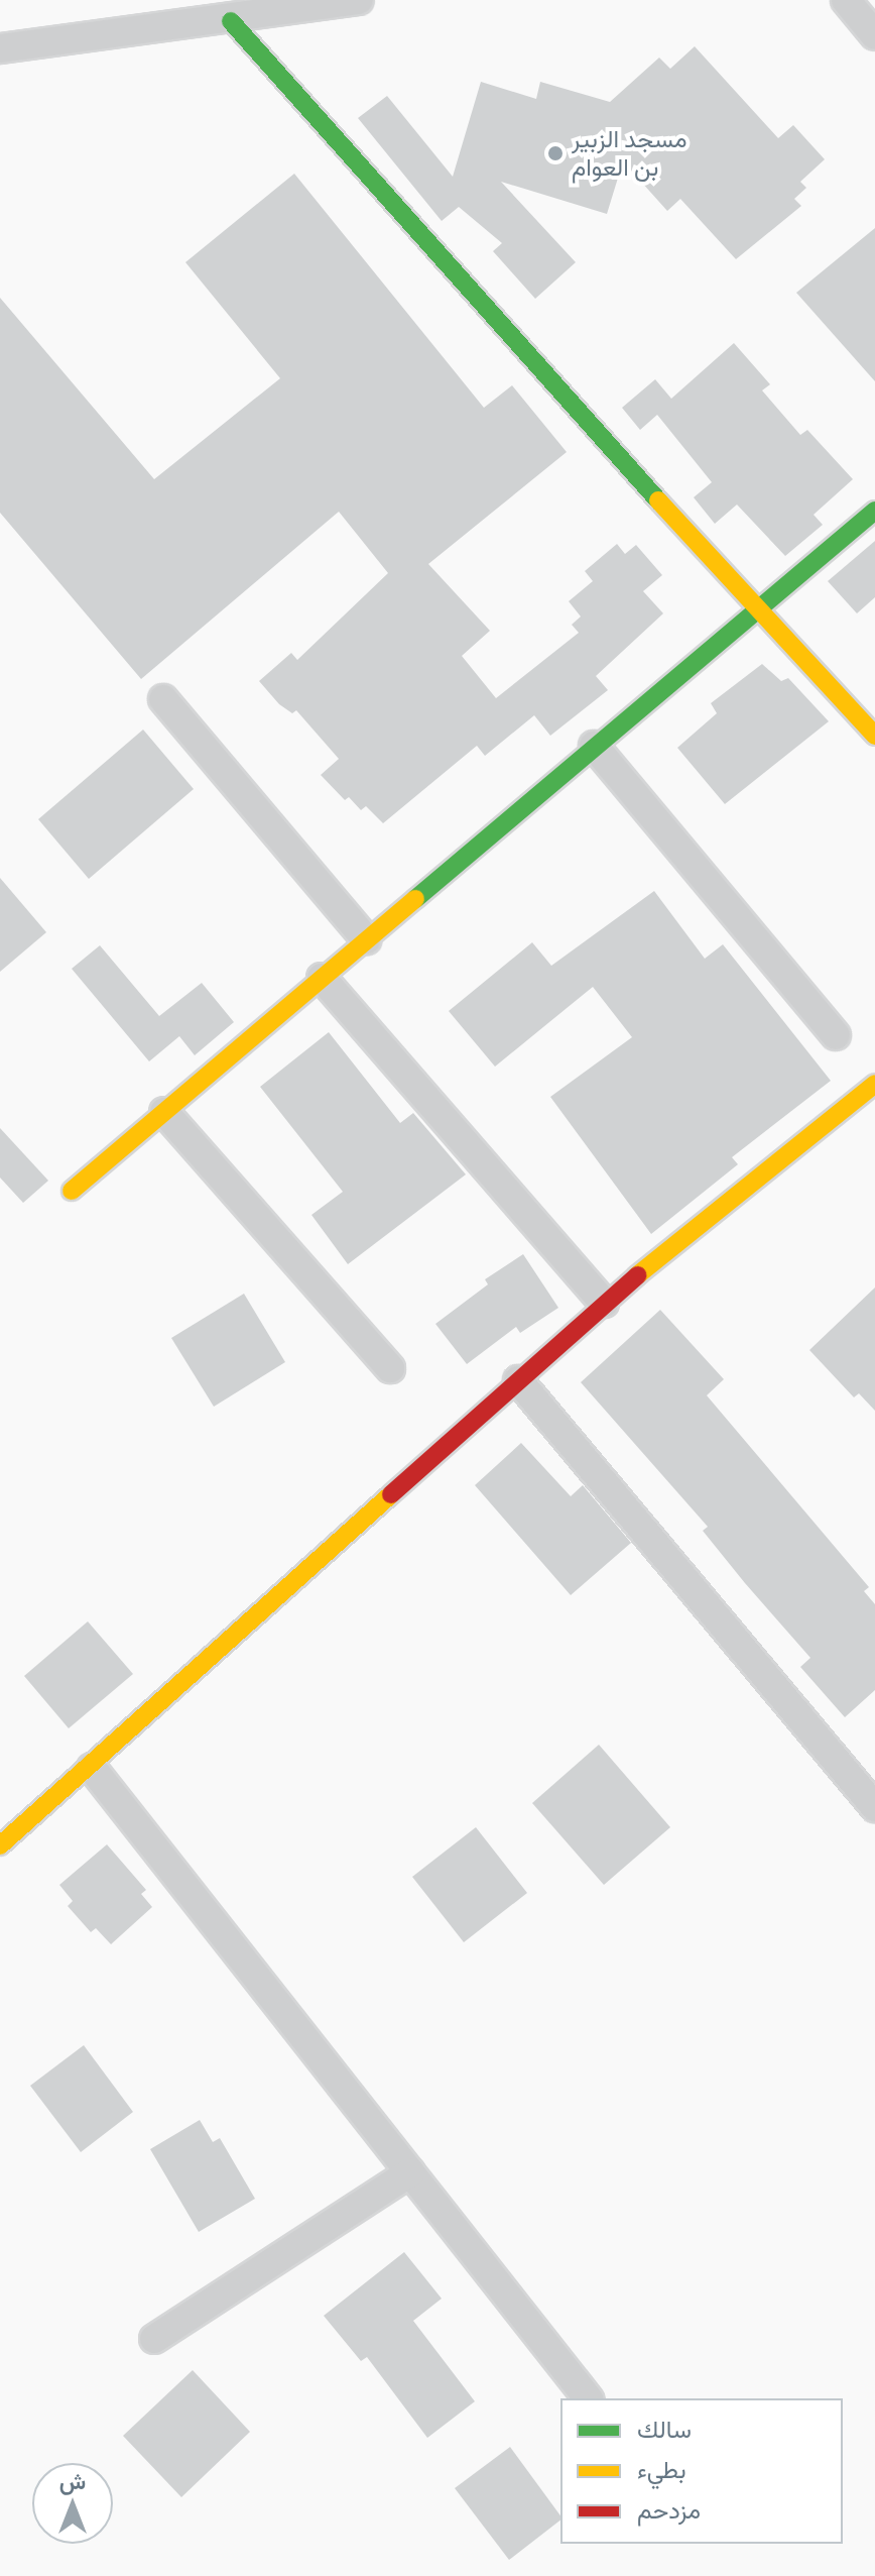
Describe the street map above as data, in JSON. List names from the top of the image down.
{
  "places": ["مسجد الزبير بن العوام"],
  "legend": ["سالك", "بطيء", "مزدحم"],
  "north": "top"
}
